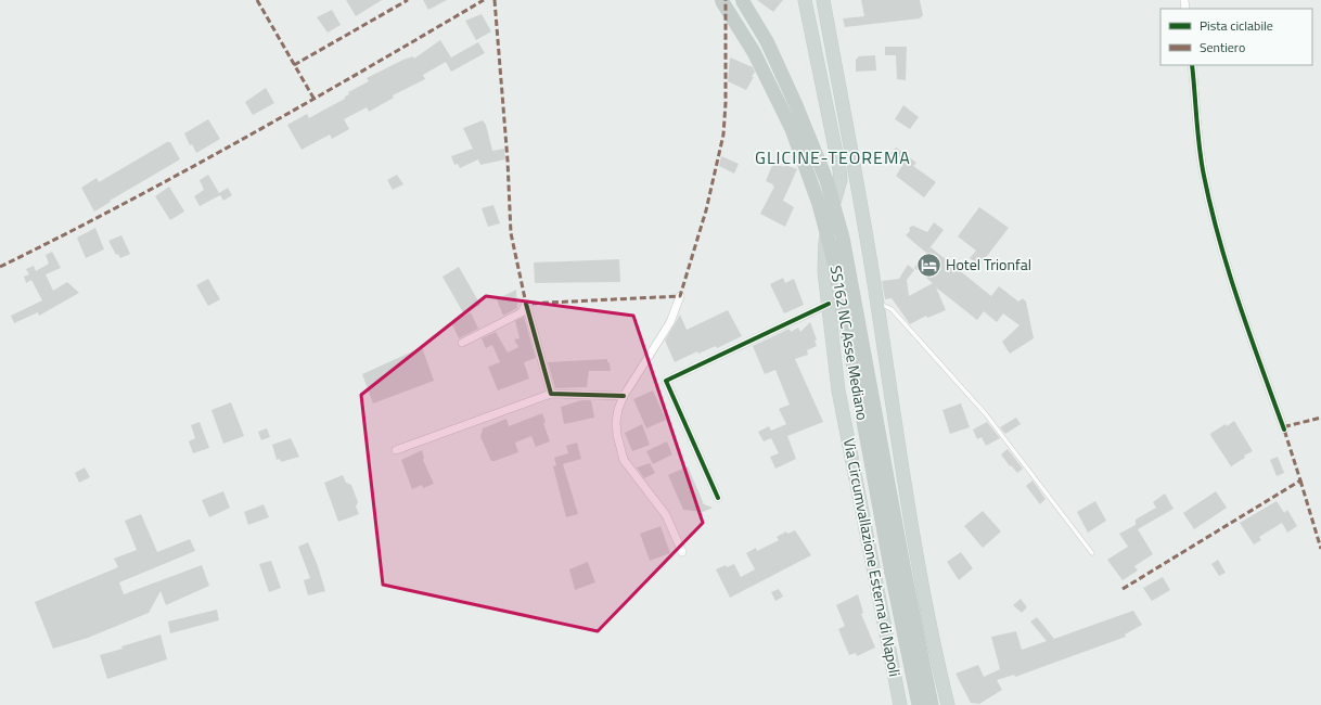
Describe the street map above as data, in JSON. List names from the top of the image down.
{
  "streets": {
    "highway": ["SS162 NC Asse Mediano"],
    "main road": ["Via Circumvallazione Esterna di Napoli"]
  },
  "districts": ["GLICINE-TEOREMA"],
  "places": {
    "hotel": ["Hotel Trionfal"]
  },
  "legend": ["Pista ciclabile", "Sentiero"]
}
